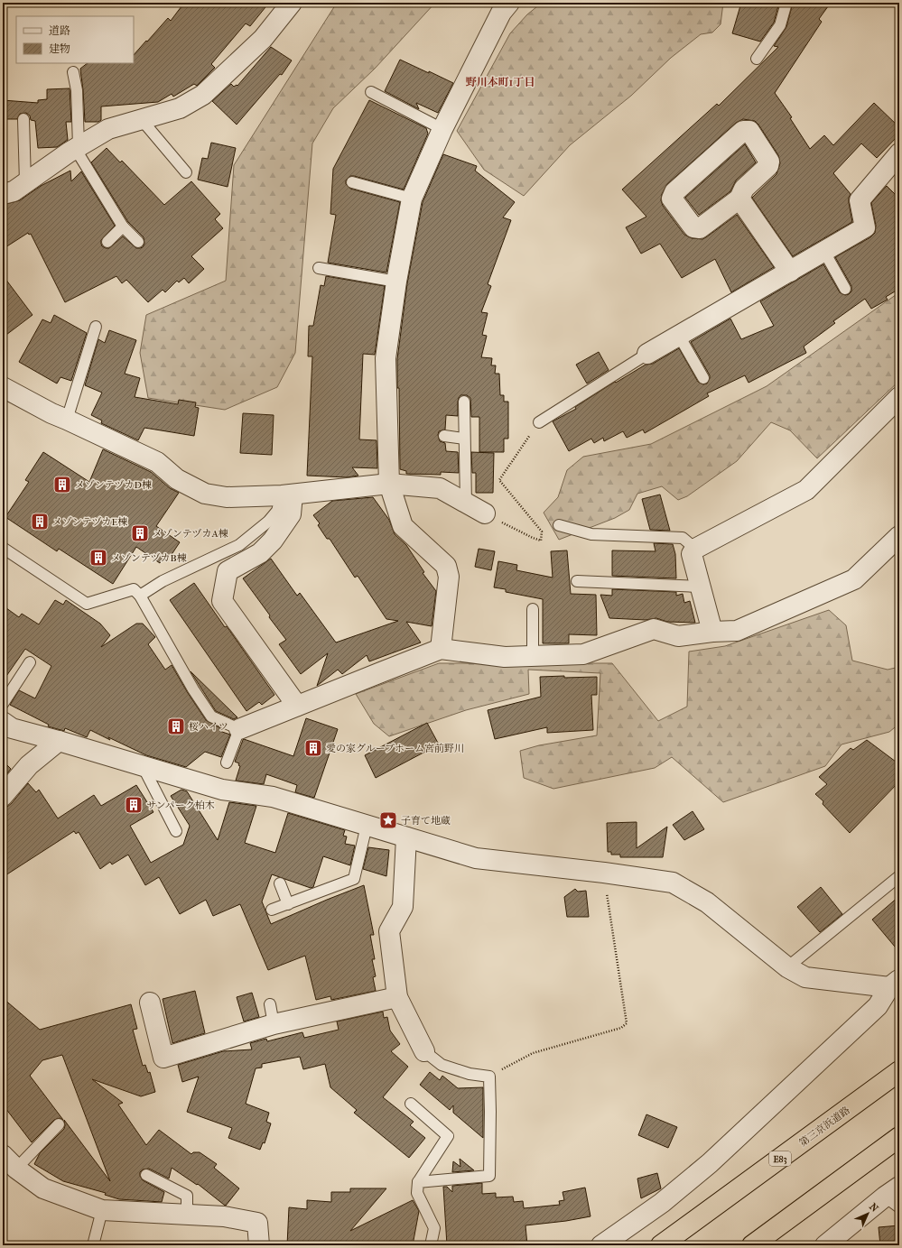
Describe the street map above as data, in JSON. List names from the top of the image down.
{
  "streets": {
    "highway": ["第三京浜道路", "E83"]
  },
  "districts": ["野川本町1丁目"],
  "places": {
    "building": [
      "メゾンテヅカD棟",
      "メゾンテヅカE棟",
      "メゾンテヅカA棟",
      "メゾンテヅカB棟",
      "桜ハイツ",
      "愛の家グループホーム宮前野川",
      "サンパーク柏木"
    ],
    "place": ["子育て地蔵"]
  },
  "legend": ["道路", "建物"],
  "north": "top right"
}
